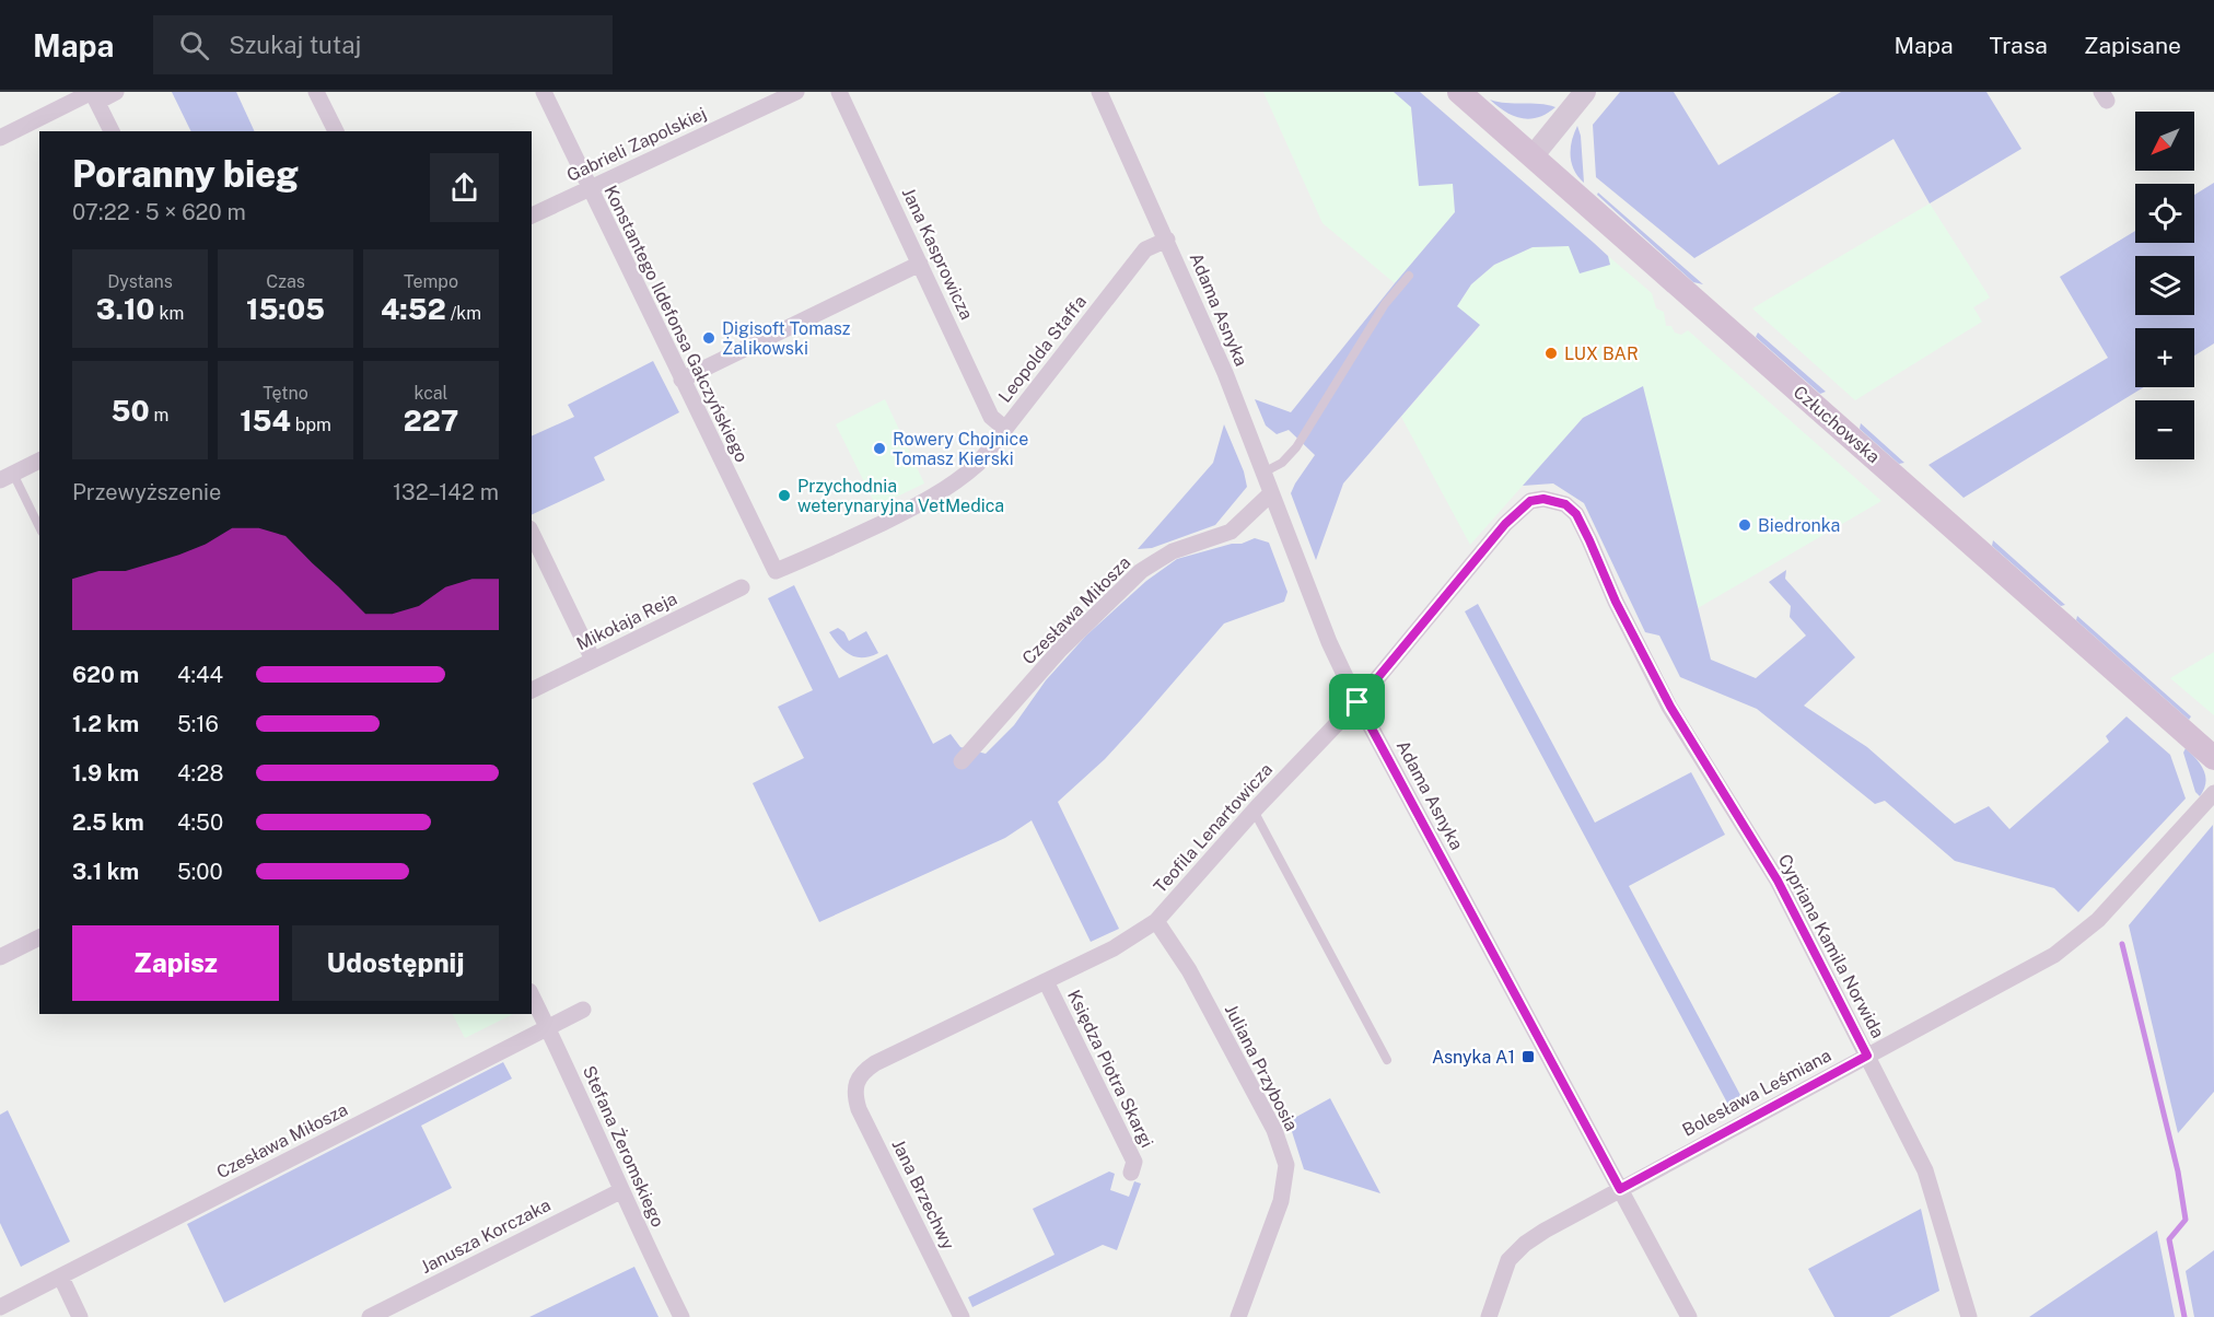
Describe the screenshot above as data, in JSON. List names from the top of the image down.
{
  "streets": {
    "main road": ["Człuchowska"],
    "street": [
      "Gabrieli Zapolskiej",
      "Jana Kasprowicza",
      "Adama Asnyka",
      "Konstantego Ildefonsa Gałczyńskiego",
      "Leopolda Staffa",
      "Czesława Miłosza",
      "Mikołaja Reja",
      "Teofila Lenartowicza",
      "Cypriana Kamila Norwida",
      "Juliana Przybosia",
      "Księdza Piotra Skargi",
      "Bolesława Leśmiana",
      "Stefana Żeromskiego",
      "Jana Brzechwy",
      "Janusza Korczaka"
    ]
  },
  "crossings": [
    ["Gabrieli Zapolskiej", "Konstantego Ildefonsa Gałczyńskiego"],
    ["Jana Kasprowicza", "Leopolda Staffa"],
    ["Adama Asnyka", "Leopolda Staffa"],
    ["Adama Asnyka", "Czesława Miłosza"],
    ["Adama Asnyka", "Teofila Lenartowicza"],
    ["Adama Asnyka", "Bolesława Leśmiana"],
    ["Konstantego Ildefonsa Gałczyńskiego", "Leopolda Staffa"],
    ["Czesława Miłosza", "Stefana Żeromskiego"],
    ["Teofila Lenartowicza", "Cypriana Kamila Norwida"],
    ["Teofila Lenartowicza", "Juliana Przybosia"],
    ["Teofila Lenartowicza", "Księdza Piotra Skargi"],
    ["Teofila Lenartowicza", "Jana Brzechwy"],
    ["Cypriana Kamila Norwida", "Bolesława Leśmiana"],
    ["Stefana Żeromskiego", "Janusza Korczaka"]
  ],
  "places": {
    "other": [
      "Digisoft Tomasz Żalikowski",
      "LUX BAR",
      "Rowery Chojnice Tomasz Kierski",
      "Przychodnia weterynaryjna VetMedica",
      "Biedronka"
    ],
    "transit": ["Asnyka A1"]
  },
  "north": "bottom left",
  "page": {
    "header": "Mapa",
    "search": "Szukaj tutaj",
    "nav": ["Mapa", "Trasa", "Zapisane"],
    "map_buttons": ["+", "−"],
    "heading": ["Poranny bieg", "07:22 · 5 × 620 m"],
    "stats": [
      ["Dystans", "3.10 km"],
      ["Czas", "15:05"],
      ["Tempo", "4:52 /km"],
      ["50 m"],
      ["Tętno", "154 bpm"],
      ["kcal", "227"]
    ],
    "chart": ["Przewyższenie", "132–142 m"],
    "list": [
      {
        "name": "620 m",
        "note": "4:44"
      },
      {
        "name": "1.2 km",
        "note": "5:16"
      },
      {
        "name": "1.9 km",
        "note": "4:28"
      },
      {
        "name": "2.5 km",
        "note": "4:50"
      },
      {
        "name": "3.1 km",
        "note": "5:00"
      }
    ],
    "buttons": ["Zapisz", "Udostępnij"]
  }
}
